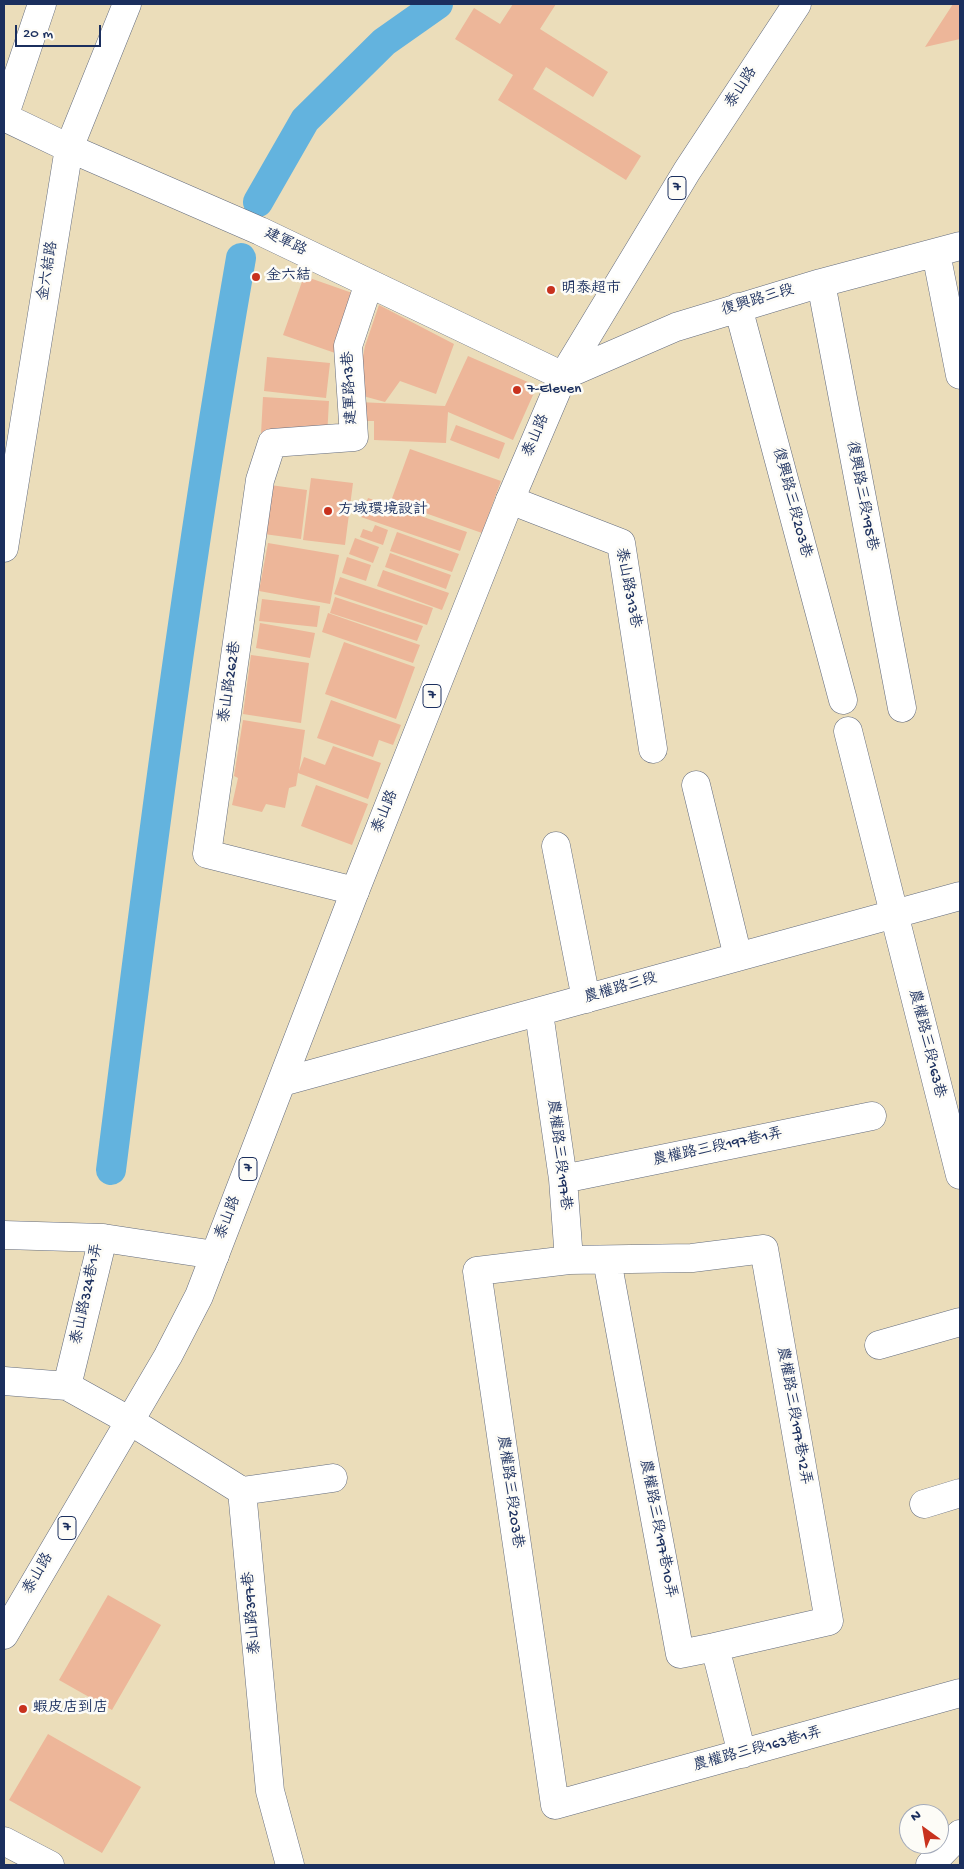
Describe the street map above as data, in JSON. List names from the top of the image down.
{
  "streets": {
    "street": [
      "泰山路",
      "7",
      "建軍路",
      "金六結路",
      "復興路三段",
      "建軍路13巷",
      "復興路三段195巷",
      "復興路三段203巷",
      "泰山路313巷",
      "泰山路262巷",
      "農權路三段",
      "農權路三段163巷",
      "農權路三段197巷1弄",
      "農權路三段197巷",
      "泰山路324巷1弄",
      "農權路三段197巷12弄",
      "農權路三段203巷",
      "農權路三段197巷10弄",
      "泰山路397巷",
      "農權路三段163巷1弄"
    ]
  },
  "crossings": [
    ["泰山路", "建軍路"],
    ["泰山路", "復興路三段"],
    ["泰山路", "泰山路313巷"],
    ["泰山路", "泰山路262巷"],
    ["泰山路", "農權路三段"],
    ["建軍路", "金六結路"],
    ["建軍路", "復興路三段"],
    ["建軍路", "建軍路13巷"],
    ["復興路三段", "復興路三段195巷"],
    ["復興路三段", "復興路三段203巷"],
    ["建軍路13巷", "泰山路262巷"],
    ["農權路三段", "農權路三段163巷"],
    ["農權路三段", "農權路三段197巷"],
    ["農權路三段197巷1弄", "農權路三段197巷"],
    ["農權路三段197巷", "農權路三段203巷"],
    ["農權路三段197巷12弄", "農權路三段197巷10弄"],
    ["農權路三段203巷", "農權路三段163巷1弄"]
  ],
  "places": [
    "金六結",
    "明泰超市",
    "7-Eleven",
    "方域環境設計",
    "蝦皮店到店"
  ],
  "scale_bar": "20 m",
  "north": "top left"
}
